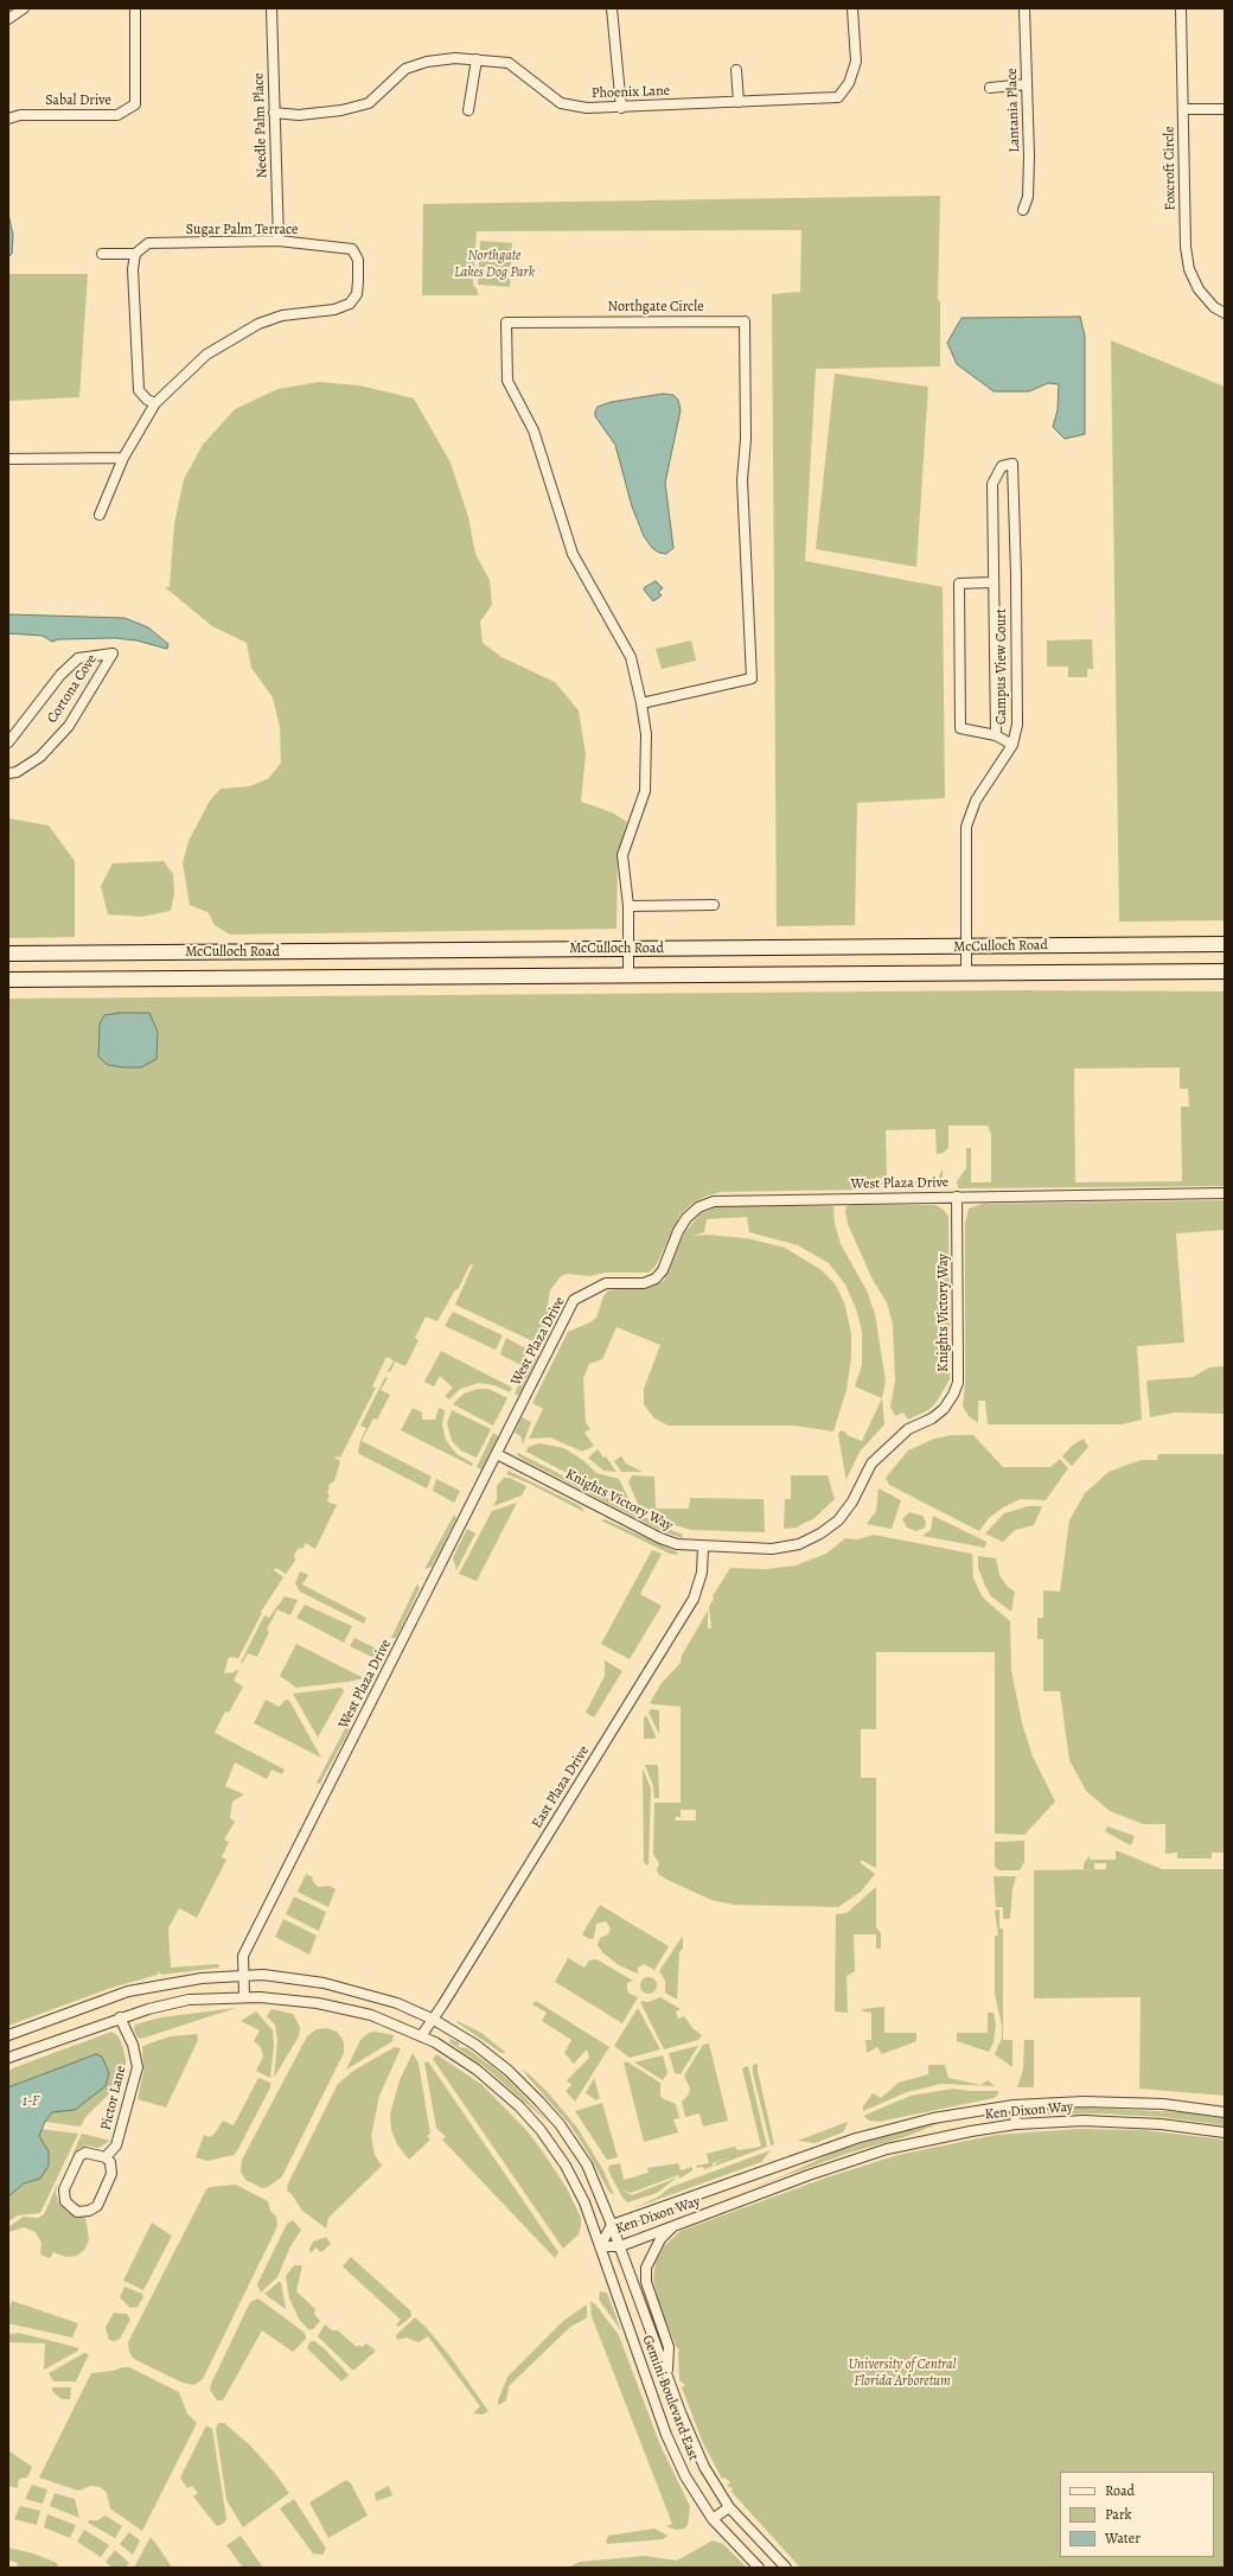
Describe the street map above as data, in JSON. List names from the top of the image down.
{
  "streets": {
    "main road": ["McCulloch Road"],
    "street": [
      "Phoenix Lane",
      "Sabal Drive",
      "Lantania Place",
      "Needle Palm Place",
      "Foxcroft Circle",
      "Sugar Palm Terrace",
      "Northgate Circle",
      "Campus View Court",
      "Cortona Cove",
      "West Plaza Drive",
      "Knights Victory Way",
      "East Plaza Drive",
      "Pictor Lane",
      "Ken Dixon Way",
      "Gemini Boulevard East"
    ]
  },
  "crossings": [
    ["Phoenix Lane", "Needle Palm Place"],
    ["Needle Palm Place", "Sugar Palm Terrace"],
    ["Northgate Circle", "McCulloch Road"],
    ["Campus View Court", "McCulloch Road"],
    ["West Plaza Drive", "Knights Victory Way"],
    ["West Plaza Drive", "Gemini Boulevard East"],
    ["Knights Victory Way", "East Plaza Drive"],
    ["East Plaza Drive", "Gemini Boulevard East"],
    ["Pictor Lane", "Gemini Boulevard East"],
    ["Ken Dixon Way", "Gemini Boulevard East"]
  ],
  "water": ["1-F"],
  "parks": ["Northgate Lakes Dog Park", "University of Central Florida Arboretum"],
  "legend": ["Road", "Park", "Water"]
}
